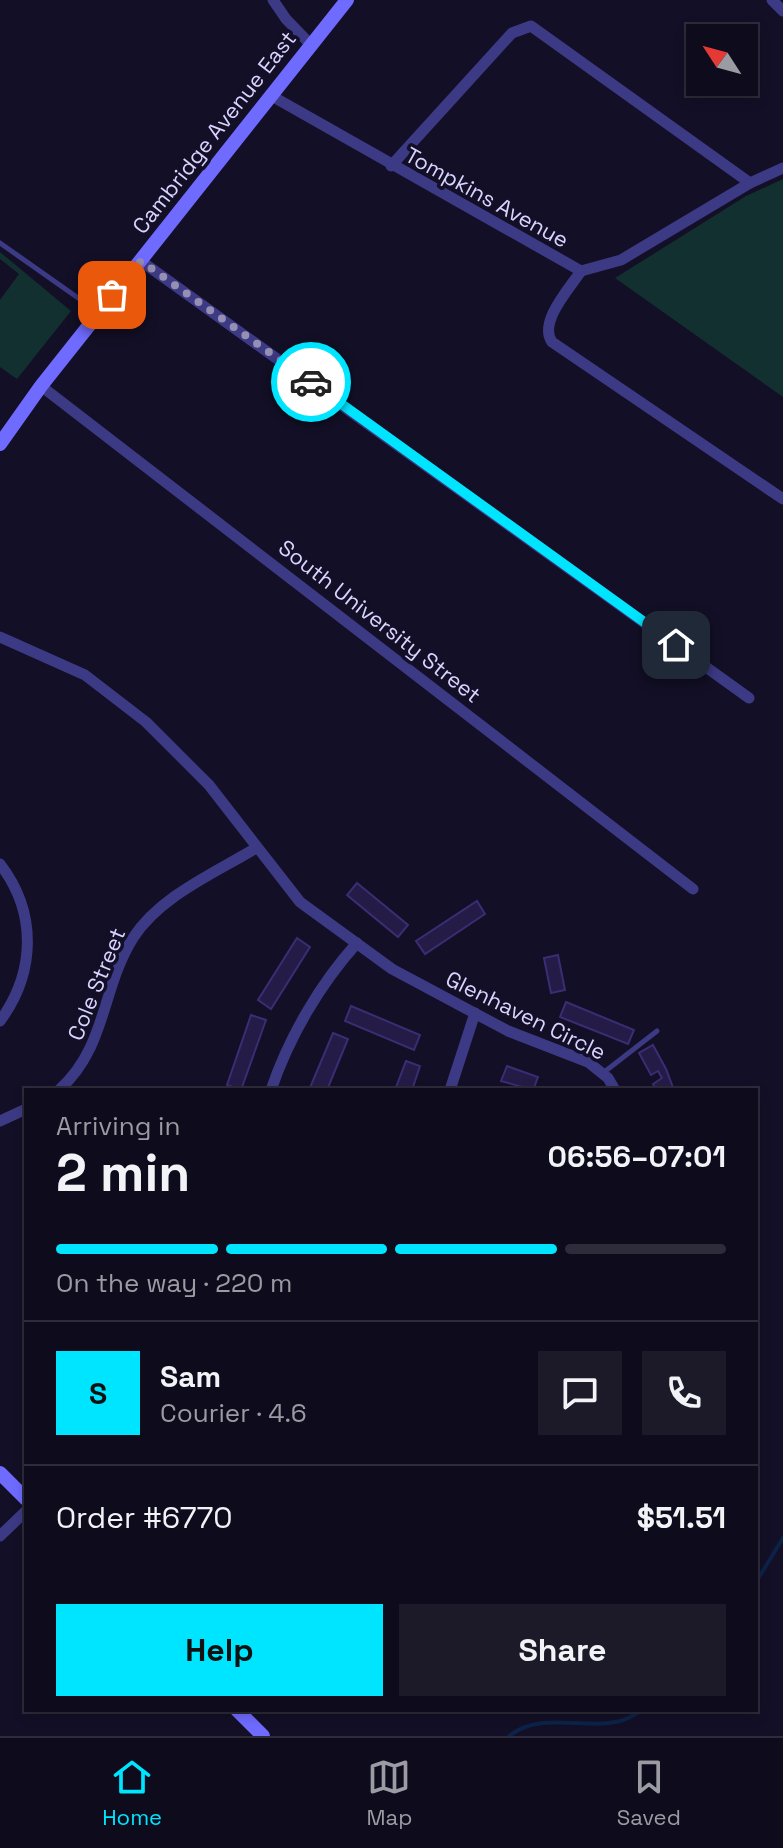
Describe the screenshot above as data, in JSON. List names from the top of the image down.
{
  "streets": {
    "main road": ["Cambridge Avenue East"],
    "street": [
      "Tompkins Avenue",
      "South University Street",
      "Cole Street",
      "Glenhaven Circle"
    ]
  },
  "crossings": [
    ["Cambridge Avenue East", "Tompkins Avenue"],
    ["Cambridge Avenue East", "South University Street"],
    ["Cole Street", "Glenhaven Circle"]
  ],
  "north": "top left",
  "page": {
    "heading": ["2 min", "Arriving in", "06:56–07:01"],
    "panel": [
      "Sam",
      "Courier · 4.6",
      "Order #6770",
      "$51.51"
    ],
    "bar": "On the way · 220 m",
    "round": "S",
    "buttons": ["Help", "Share"],
    "tabs": ["Home", "Map", "Saved"]
  }
}
